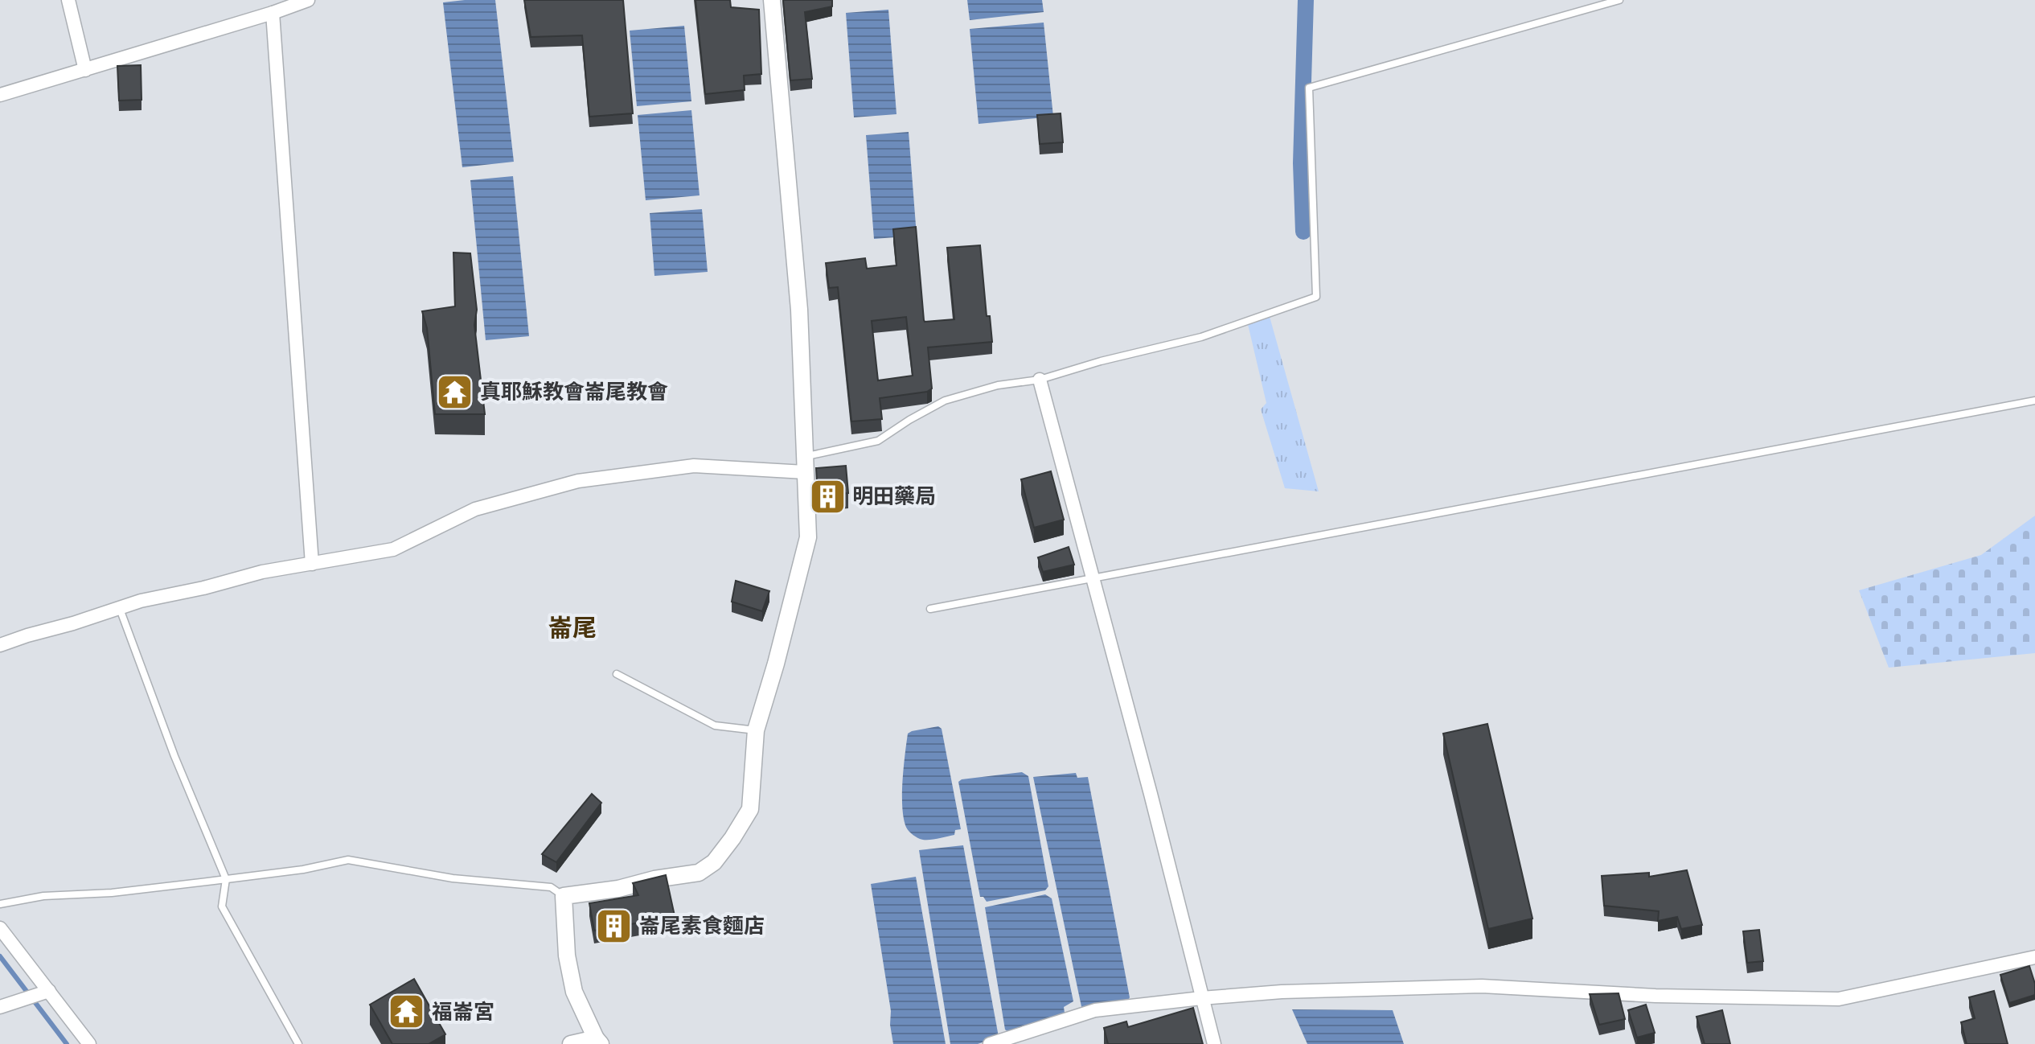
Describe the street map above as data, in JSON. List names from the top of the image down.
{
  "districts": ["崙尾"],
  "places": {
    "temple": ["真耶穌教會崙尾教會", "福崙宮"],
    "building": ["明田藥局", "崙尾素食麵店"]
  }
}
